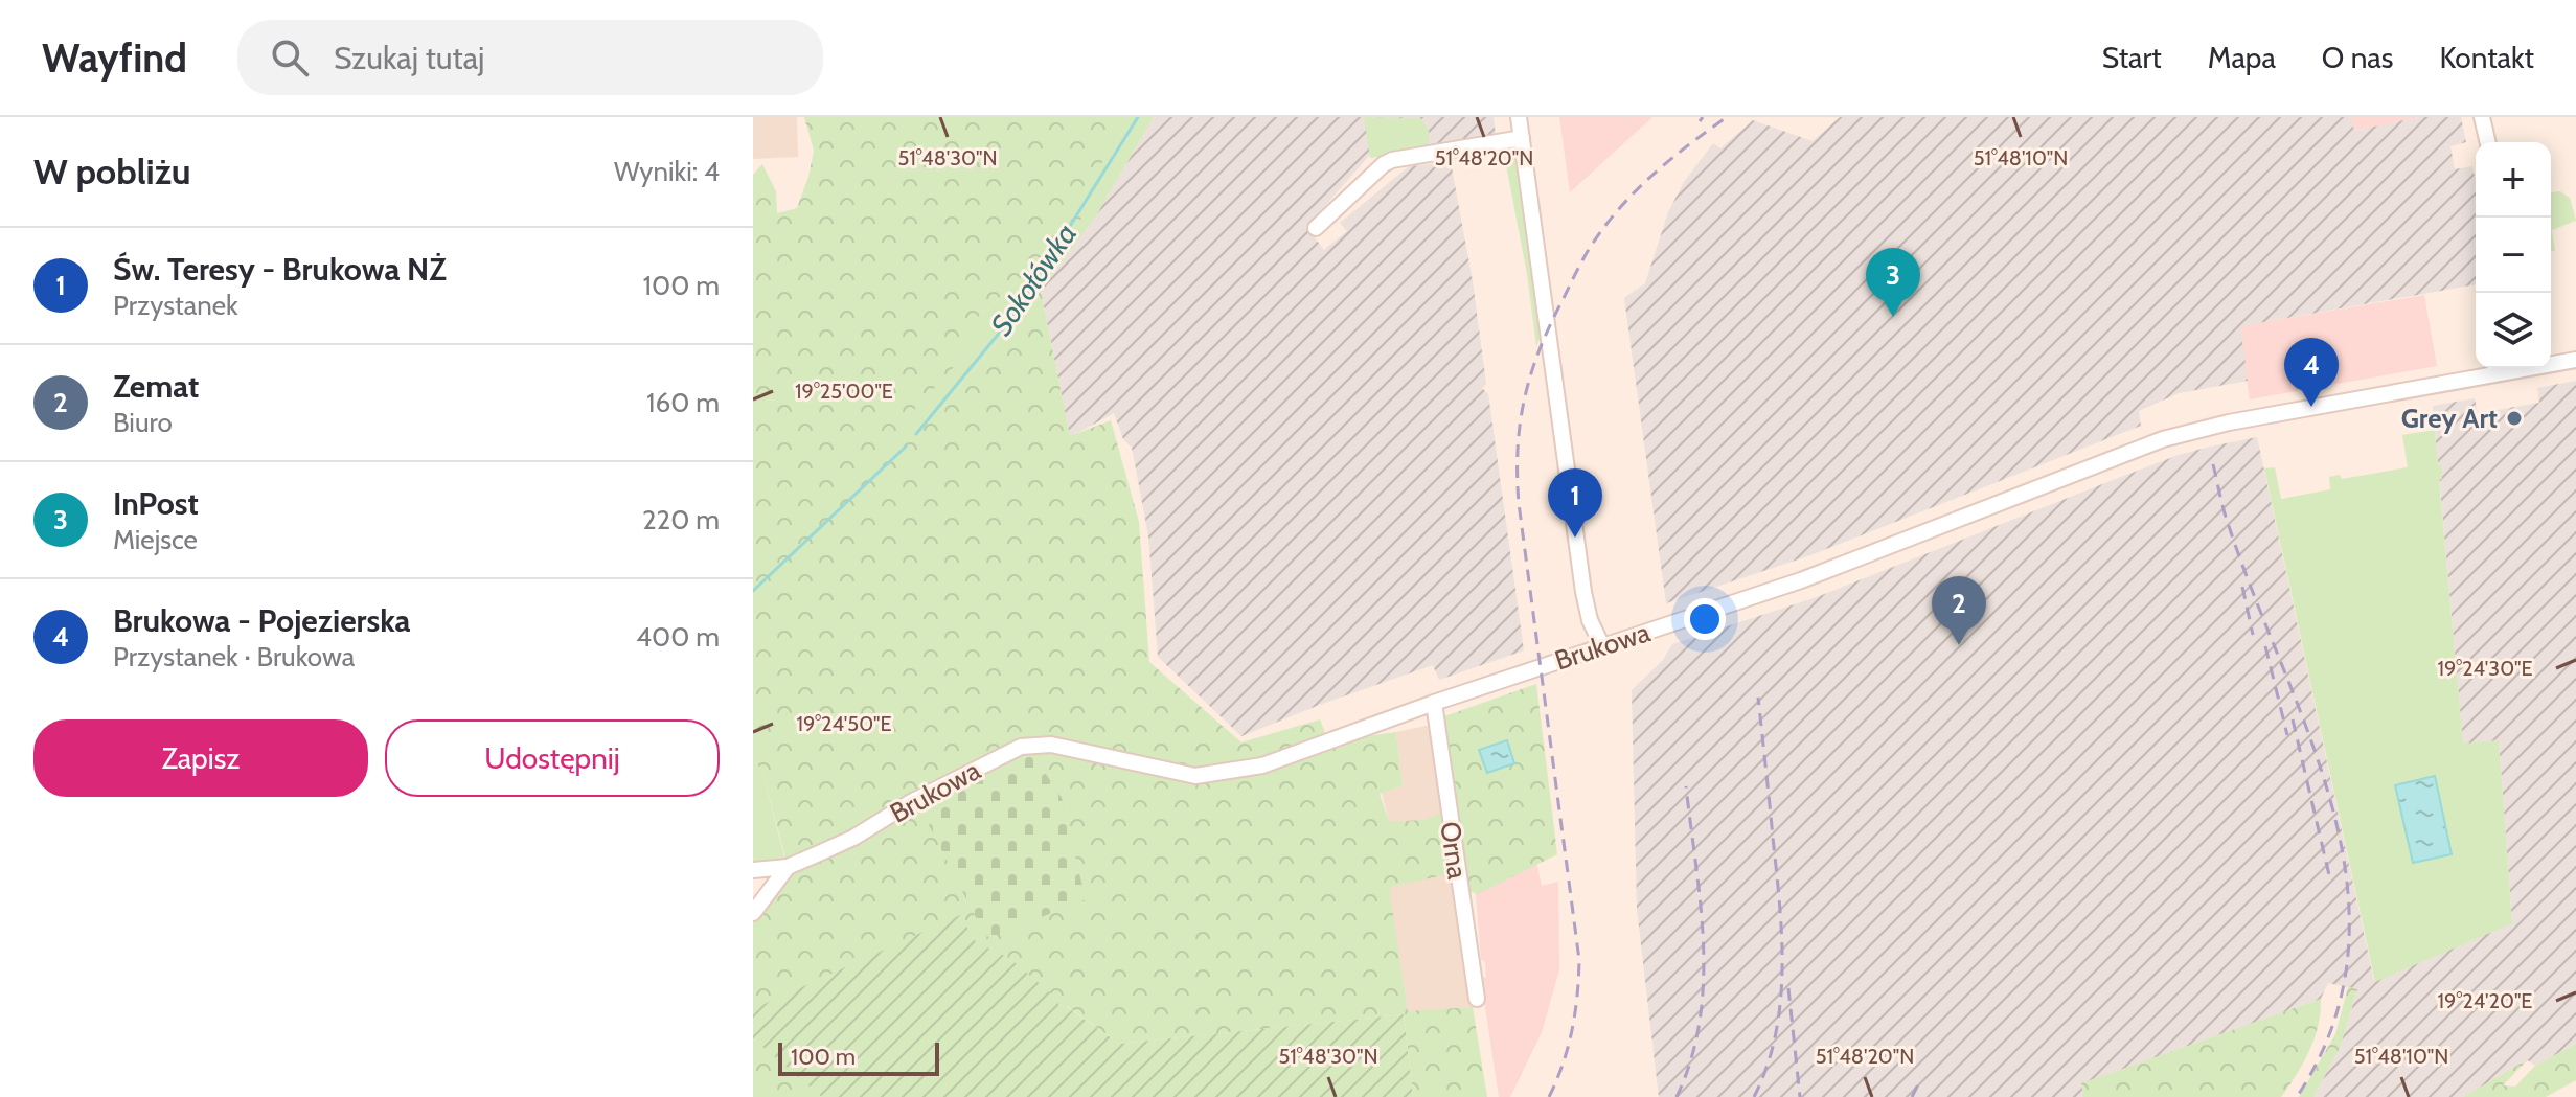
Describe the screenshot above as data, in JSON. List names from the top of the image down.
{
  "streets": {
    "street": ["Brukowa", "Orna"]
  },
  "crossings": [
    ["Brukowa", "Orna"]
  ],
  "water": ["Sokołówka"],
  "places": ["Grey Art"],
  "scale_bar": "100 m",
  "page": {
    "header": "Wayfind",
    "search": "Szukaj tutaj",
    "nav": [
      "Start",
      "Mapa",
      "O nas",
      "Kontakt"
    ],
    "heading": ["W pobliżu", "Wyniki: 4"],
    "map_buttons": ["+", "−"],
    "list": [
      {
        "mark": "1",
        "name": "Św. Teresy - Brukowa NŻ",
        "note": "Przystanek",
        "value": "100 m"
      },
      {
        "mark": "2",
        "name": "Zemat",
        "note": "Biuro",
        "value": "160 m"
      },
      {
        "mark": "3",
        "name": "InPost",
        "note": "Miejsce",
        "value": "220 m"
      },
      {
        "mark": "4",
        "name": "Brukowa - Pojezierska",
        "note": "Przystanek · Brukowa",
        "value": "400 m"
      }
    ],
    "pins": [
      "3",
      "4",
      "1",
      "2"
    ],
    "buttons": ["Zapisz", "Udostępnij"],
    "scale": "100 m"
  },
  "coordinates": [
    "51°48'30\"N",
    "51°48'20\"N",
    "51°48'10\"N",
    "19°25'00\"E",
    "19°24'30\"E",
    "19°24'50\"E",
    "19°24'20\"E"
  ]
}
